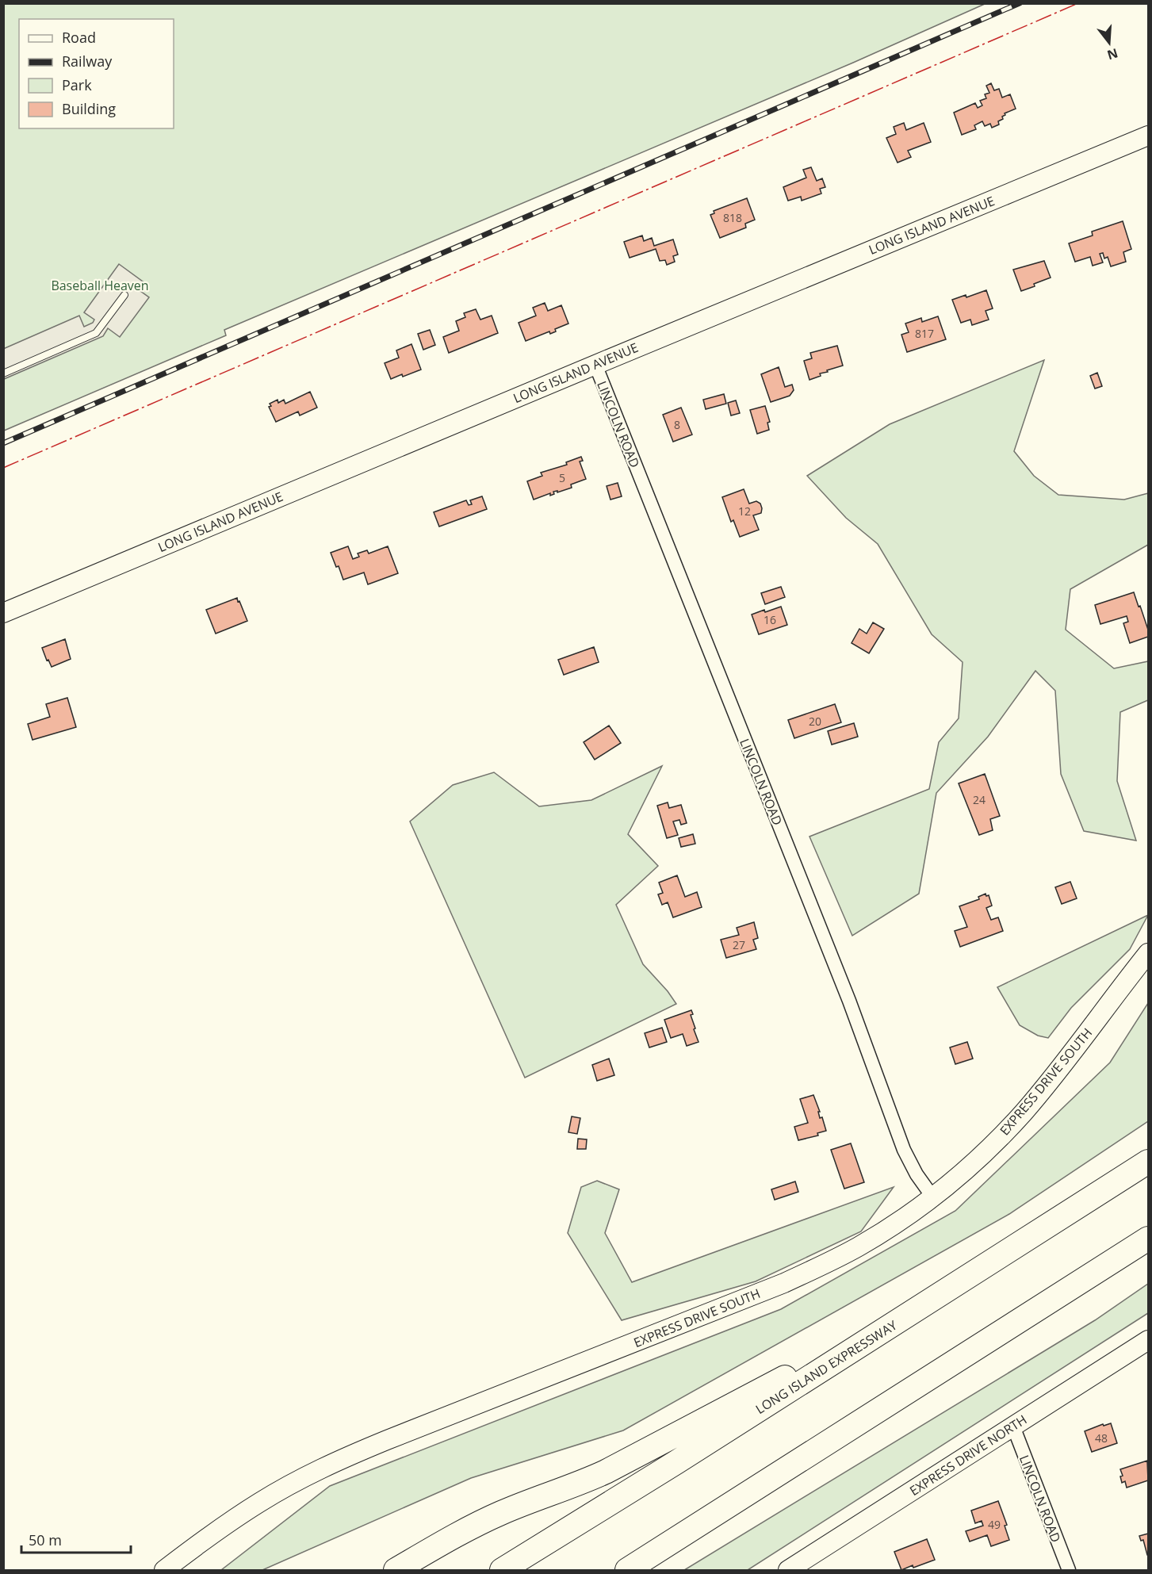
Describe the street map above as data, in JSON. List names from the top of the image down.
{
  "streets": {
    "highway": ["LONG ISLAND EXPRESSWAY"],
    "main road": ["LONG ISLAND AVENUE", "EXPRESS DRIVE SOUTH", "EXPRESS DRIVE NORTH"],
    "street": ["LINCOLN ROAD"]
  },
  "crossings": [
    ["LONG ISLAND AVENUE", "LINCOLN ROAD"],
    ["LINCOLN ROAD", "EXPRESS DRIVE SOUTH"],
    ["LINCOLN ROAD", "EXPRESS DRIVE NORTH"]
  ],
  "parks": ["Baseball Heaven"],
  "house_numbers": [
    "818",
    "817",
    "8",
    "5",
    "12",
    "16",
    "20",
    "24",
    "27",
    "48",
    "49"
  ],
  "legend": [
    "Road",
    "Railway",
    "Park",
    "Building"
  ],
  "scale_bar": "50 m",
  "north": "bottom"
}
